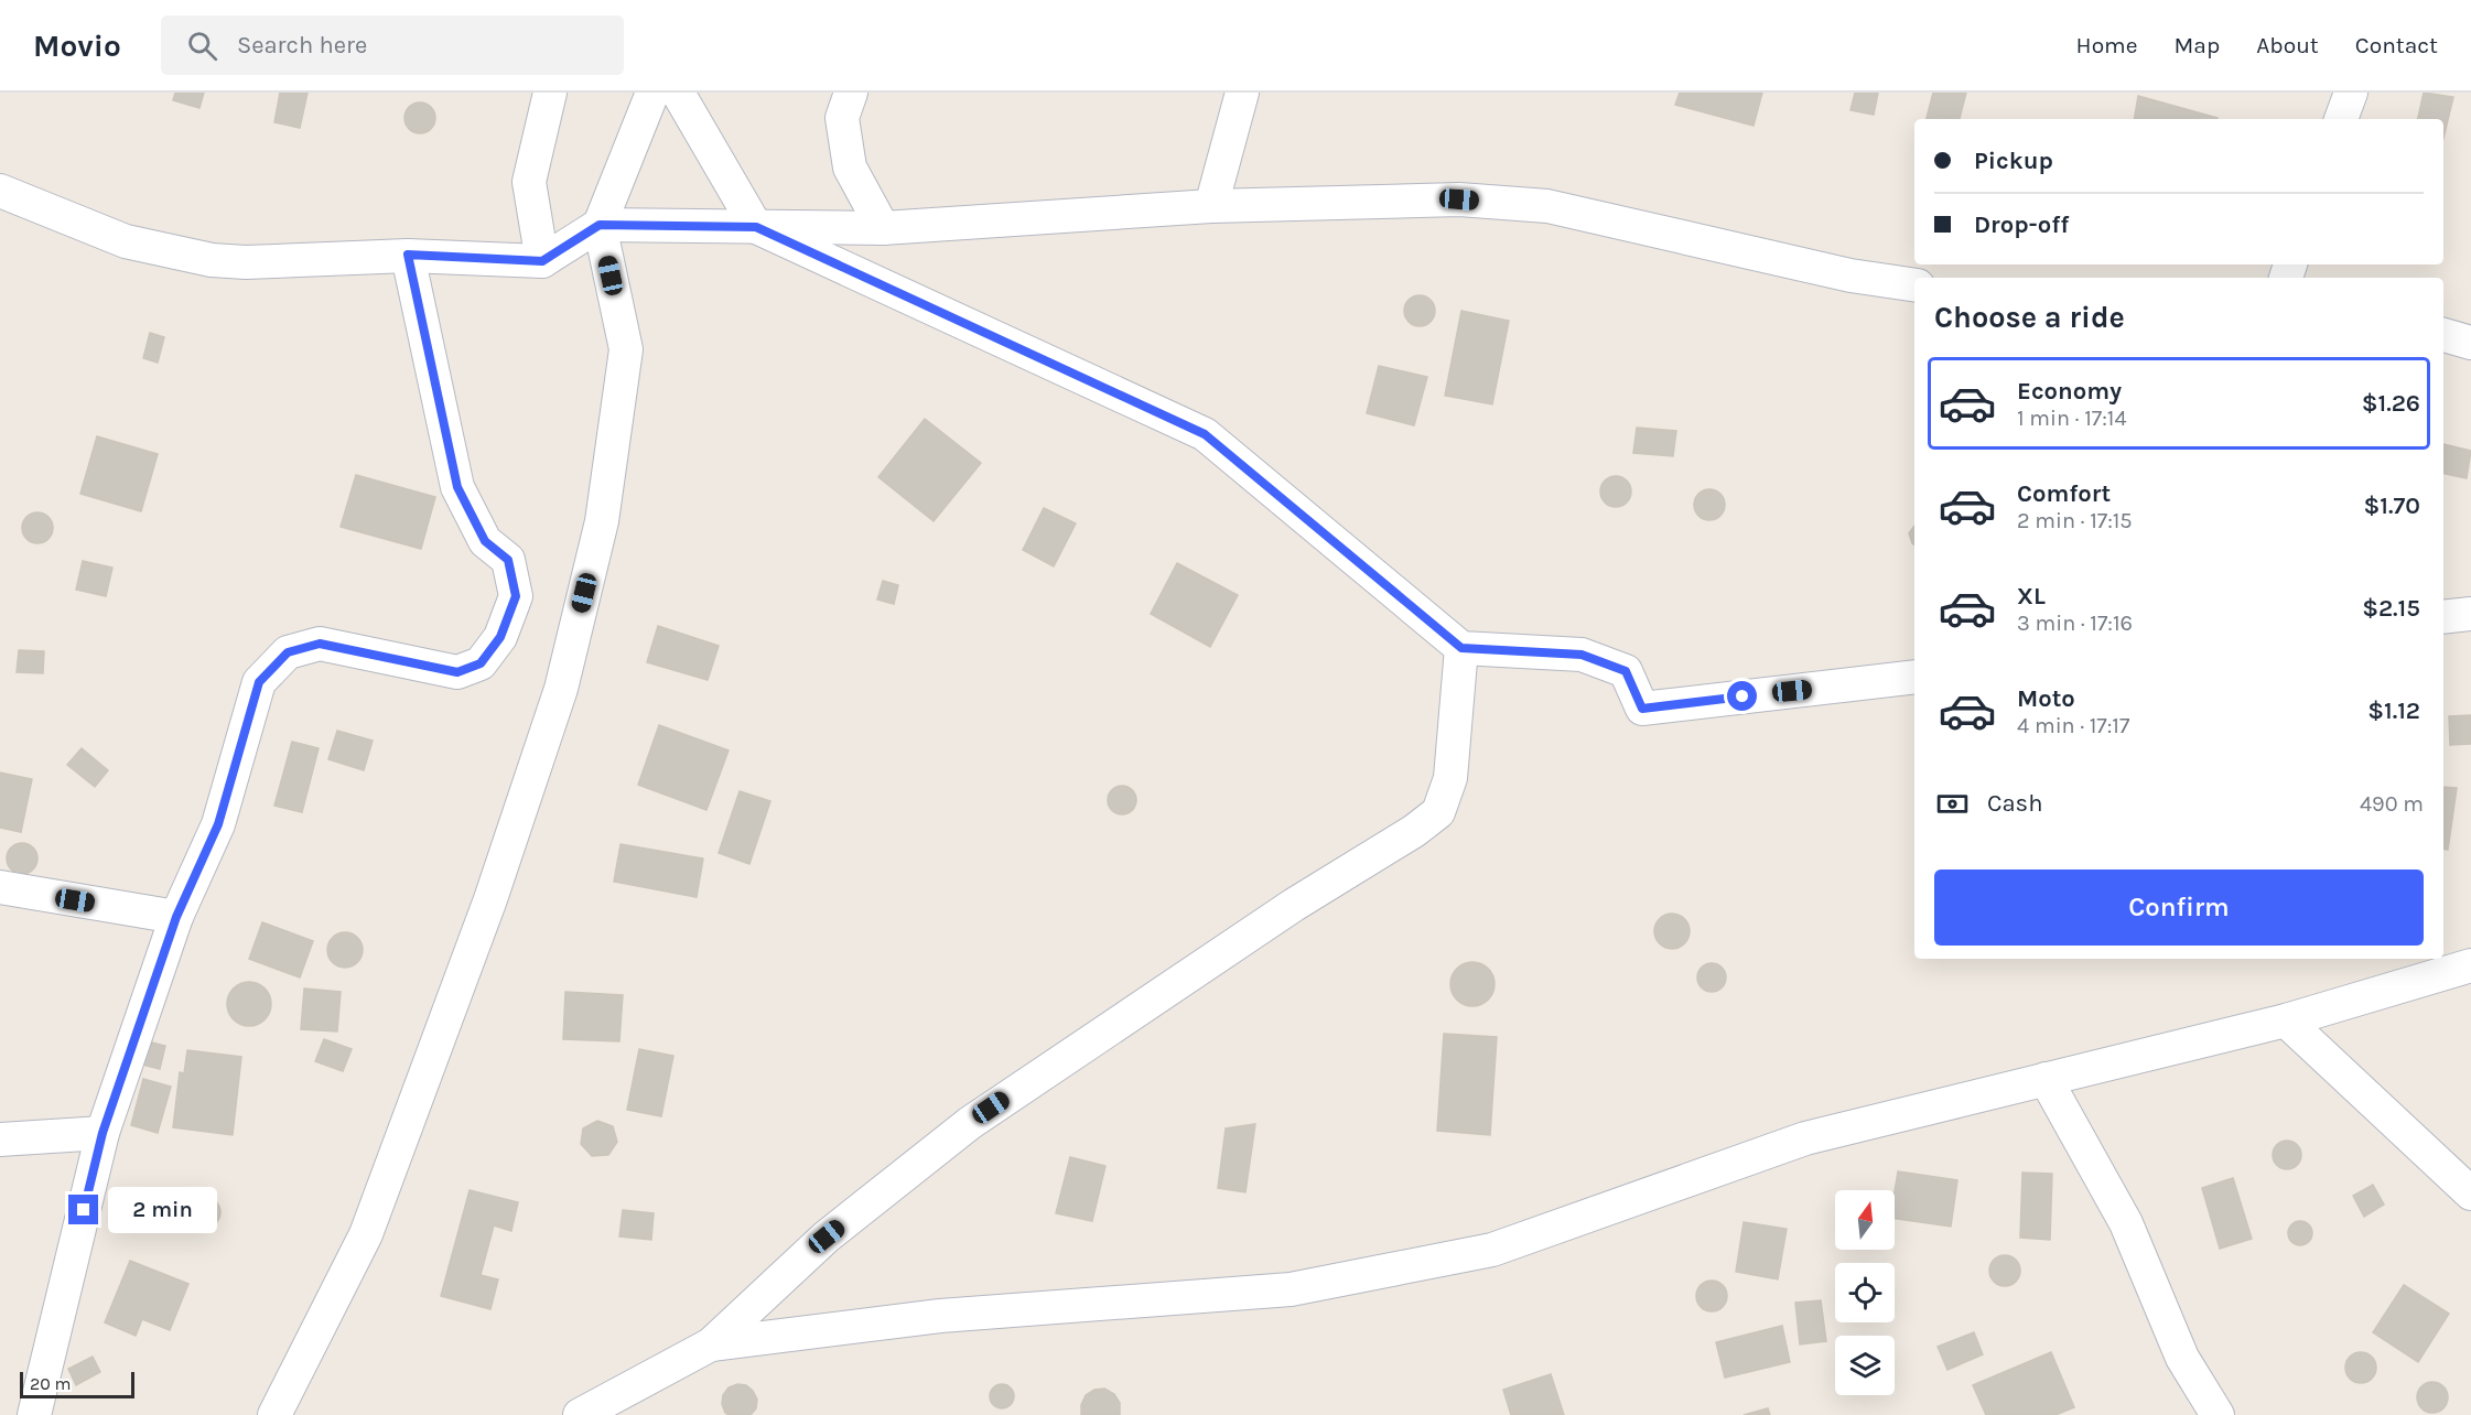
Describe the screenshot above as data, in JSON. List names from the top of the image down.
{
  "scale_bar": "20 m",
  "north": "top",
  "page": {
    "header": "Movio",
    "search": "Search here",
    "nav": [
      "Home",
      "Map",
      "About",
      "Contact"
    ],
    "banner": ["Pickup", "Drop-off"],
    "heading": "Choose a ride",
    "list": [
      {
        "name": "Economy",
        "note": "1 min · 17:14",
        "value": "$1.26"
      },
      {
        "name": "Comfort",
        "note": "2 min · 17:15",
        "value": "$1.70"
      },
      {
        "name": "XL",
        "note": "3 min · 17:16",
        "value": "$2.15"
      },
      {
        "name": "Moto",
        "note": "4 min · 17:17",
        "value": "$1.12"
      }
    ],
    "pay": ["Cash", "490 m"],
    "buttons": "Confirm",
    "bubble": "2 min",
    "scale": "20 m"
  }
}
